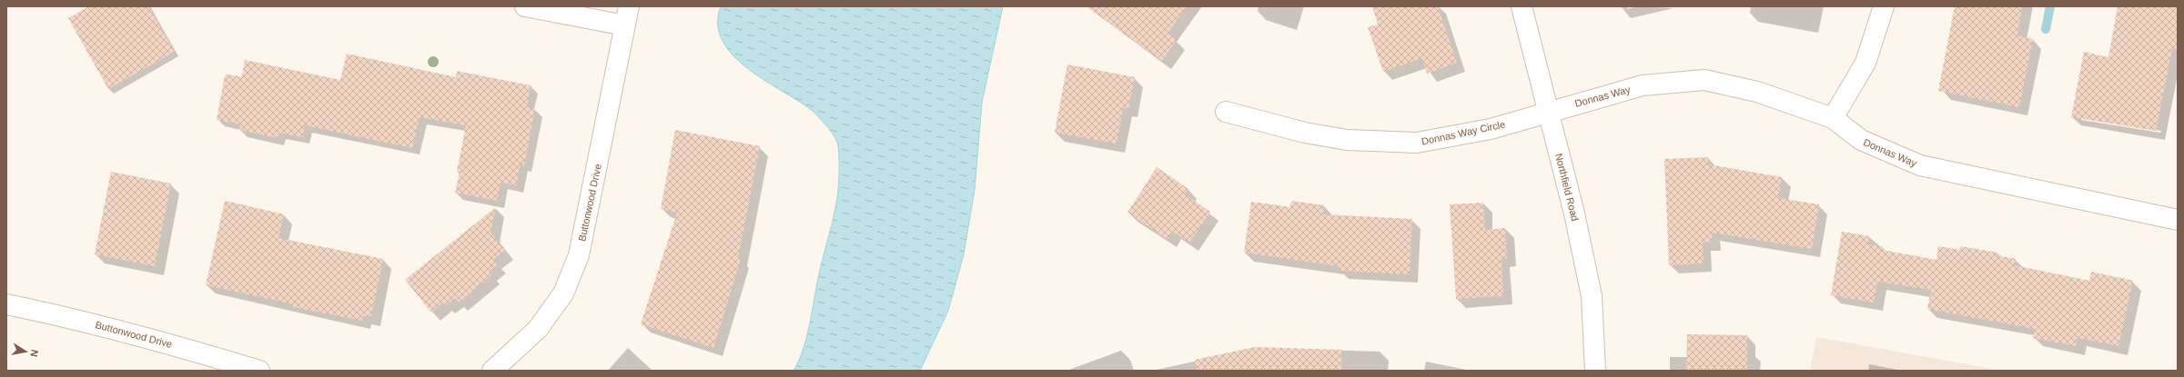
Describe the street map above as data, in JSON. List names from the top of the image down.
{
  "streets": {
    "street": [
      "Donnas Way",
      "Donnas Way Circle",
      "Northfield Road",
      "Buttonwood Drive"
    ]
  },
  "crossings": [
    ["Donnas Way", "Donnas Way Circle"],
    ["Donnas Way", "Northfield Road"],
    ["Donnas Way Circle", "Northfield Road"]
  ],
  "north": "right"
}
